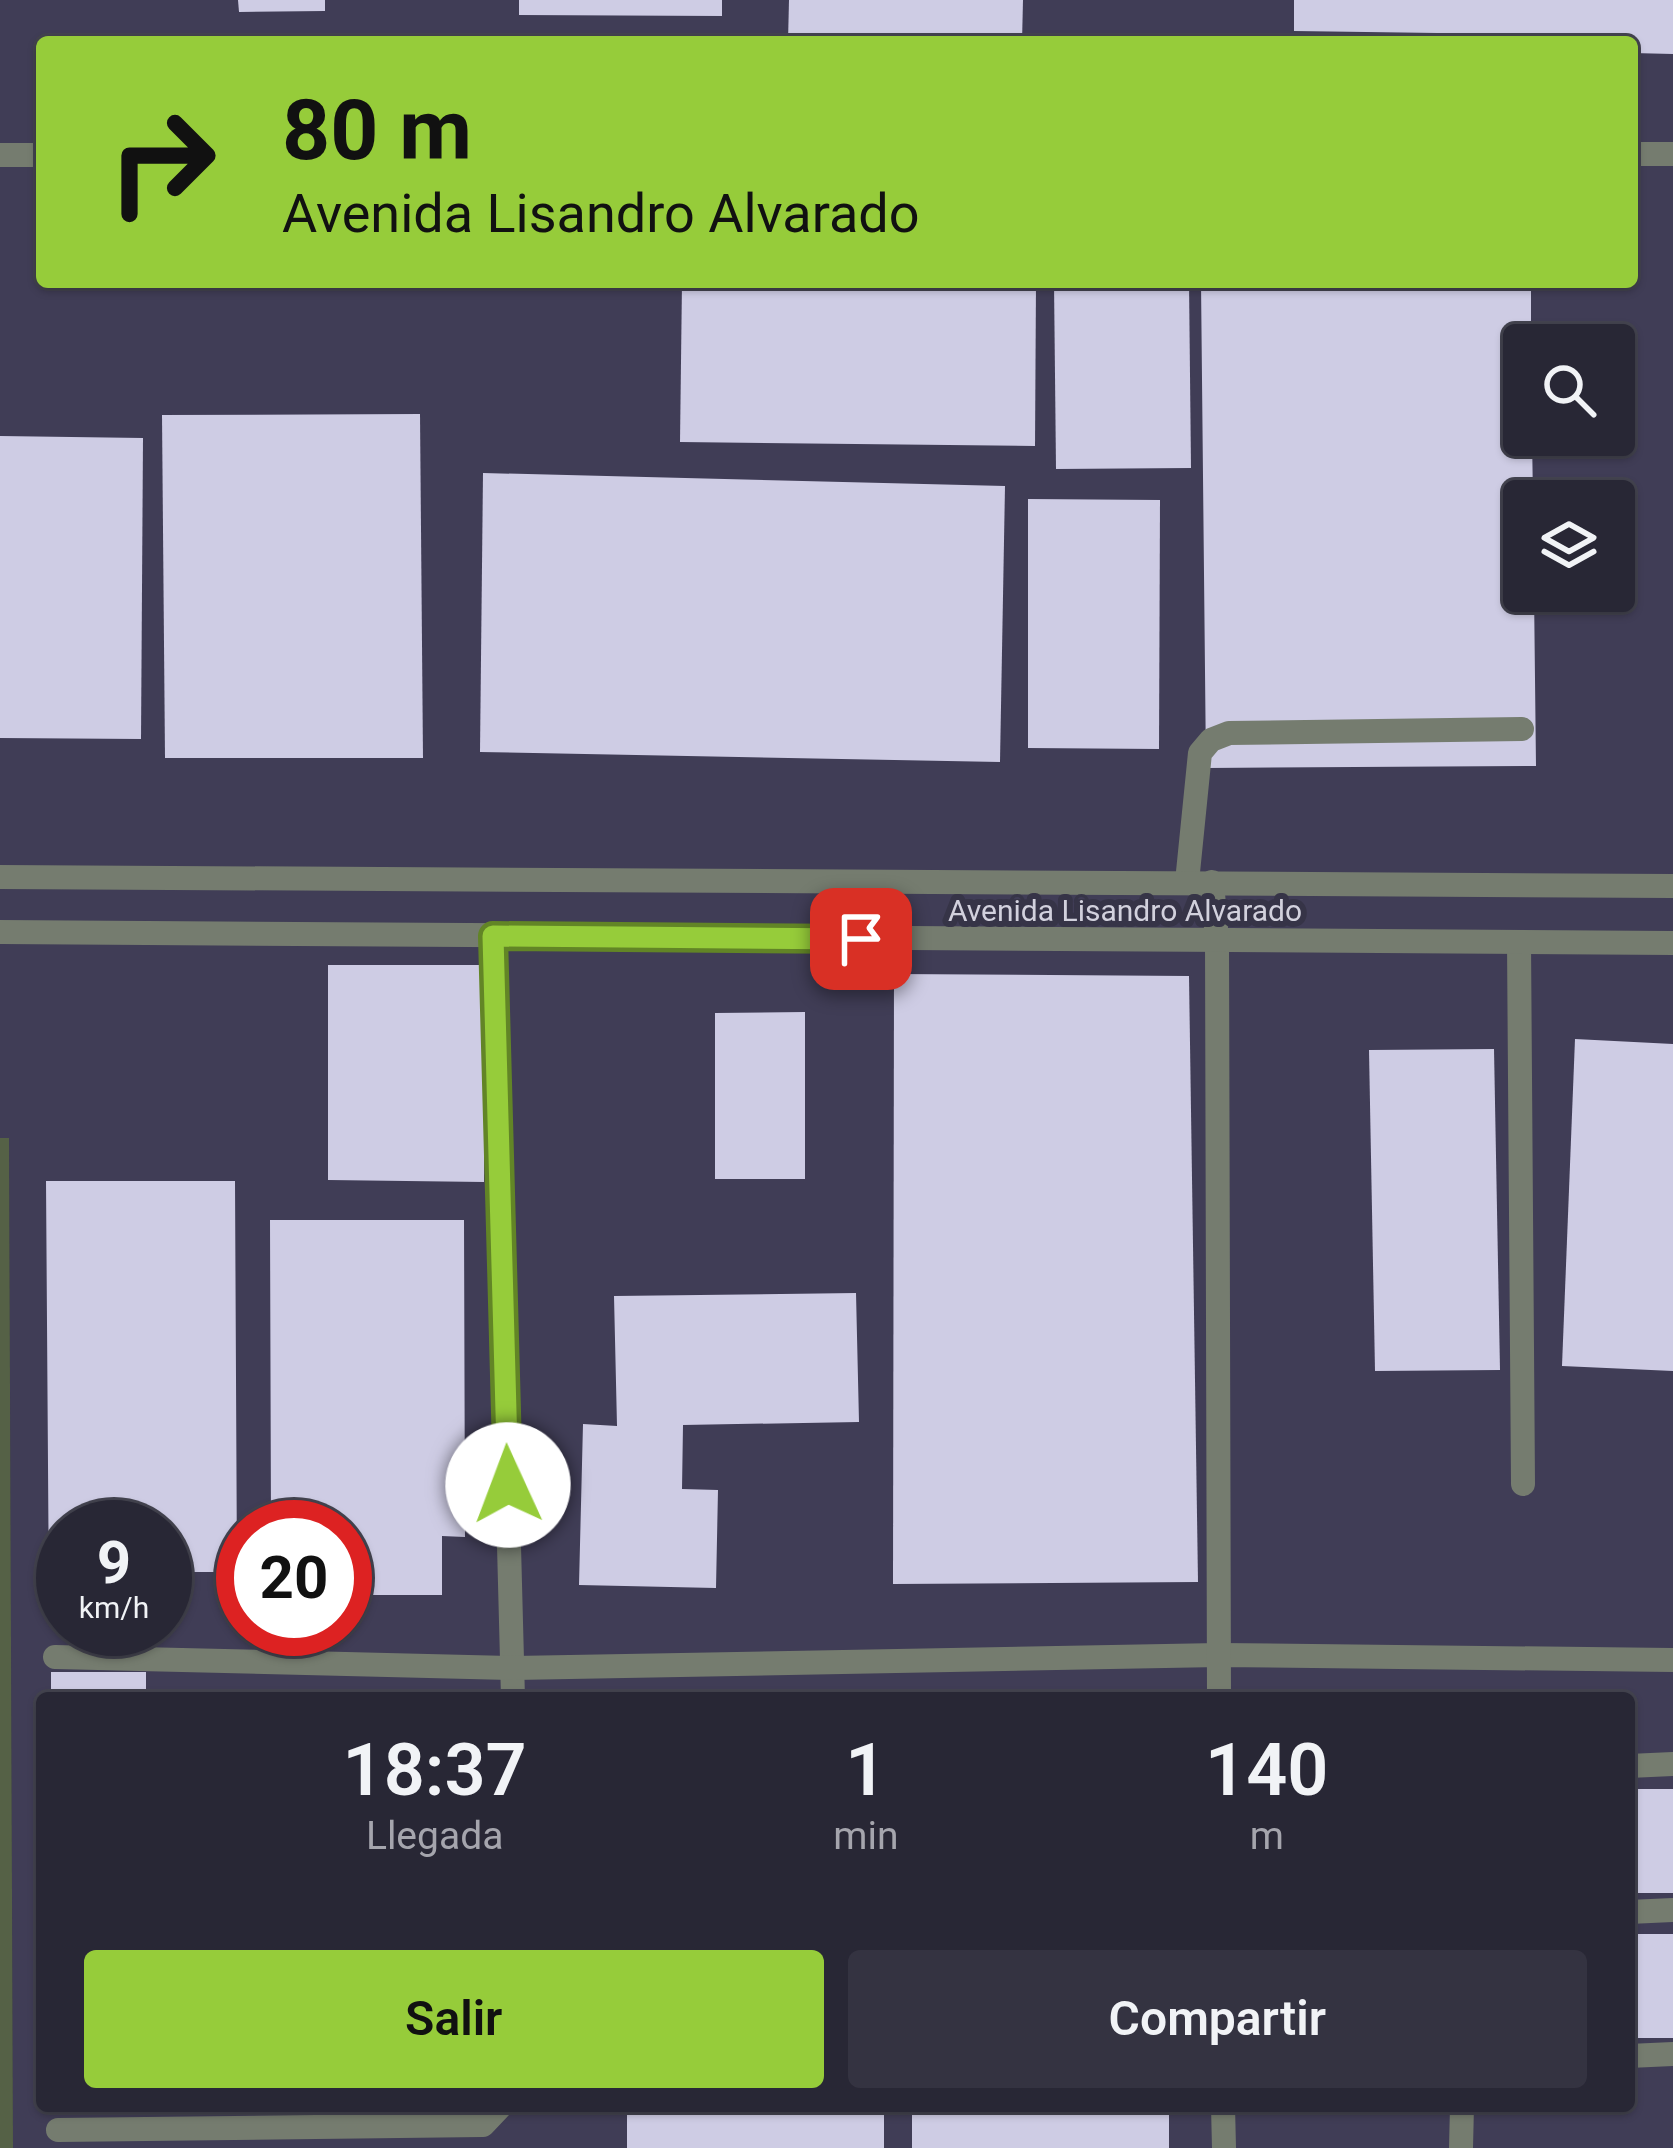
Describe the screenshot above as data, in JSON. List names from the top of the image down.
{
  "streets": {
    "street": ["Avenida Lisandro Alvarado"]
  },
  "page": {
    "turn": ["80 m", "Avenida Lisandro Alvarado"],
    "speed": "9 km/h",
    "limit": "20",
    "eta": [
      "18:37",
      "Llegada",
      "1",
      "min",
      "140",
      "m"
    ],
    "buttons": ["Salir", "Compartir"]
  }
}
